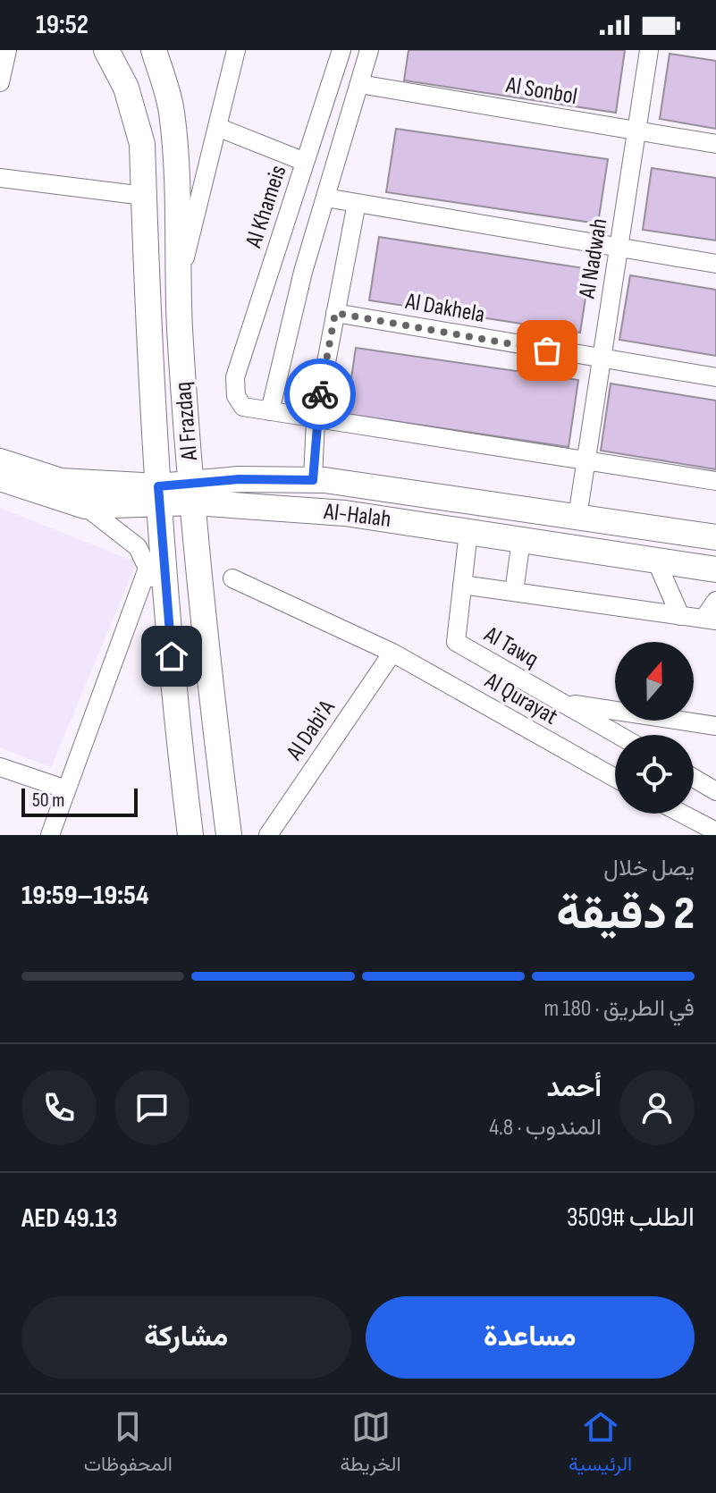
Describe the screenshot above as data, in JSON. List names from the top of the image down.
{
  "streets": {
    "main road": ["Al Frazdaq", "Al-Halah"],
    "street": [
      "Al Sonbol",
      "Al Khameis",
      "Al Nadwah",
      "Al Dakhela",
      "Al Tawq",
      "Al Qurayat",
      "Al Dabi'A"
    ]
  },
  "crossings": [
    ["Al Sonbol", "Al Nadwah"],
    ["Al Nadwah", "Al Dakhela"],
    ["Al Nadwah", "Al-Halah"],
    ["Al Frazdaq", "Al-Halah"],
    ["Al-Halah", "Al Tawq"],
    ["Al Qurayat", "Al Dabi'A"]
  ],
  "scale_bar": "50 m",
  "north": "top",
  "page": {
    "status": "19:52",
    "scale": "50 m",
    "heading": ["2 دقيقة", "يصل خلال", "19:54–19:59"],
    "panel": [
      "أحمد",
      "المندوب · 4.8",
      "الطلب #3509",
      "AED 49.13"
    ],
    "bar": "في الطريق · 180 m",
    "buttons": ["مساعدة", "مشاركة"],
    "tabs": ["الرئيسية", "الخريطة", "المحفوظات"]
  }
}
